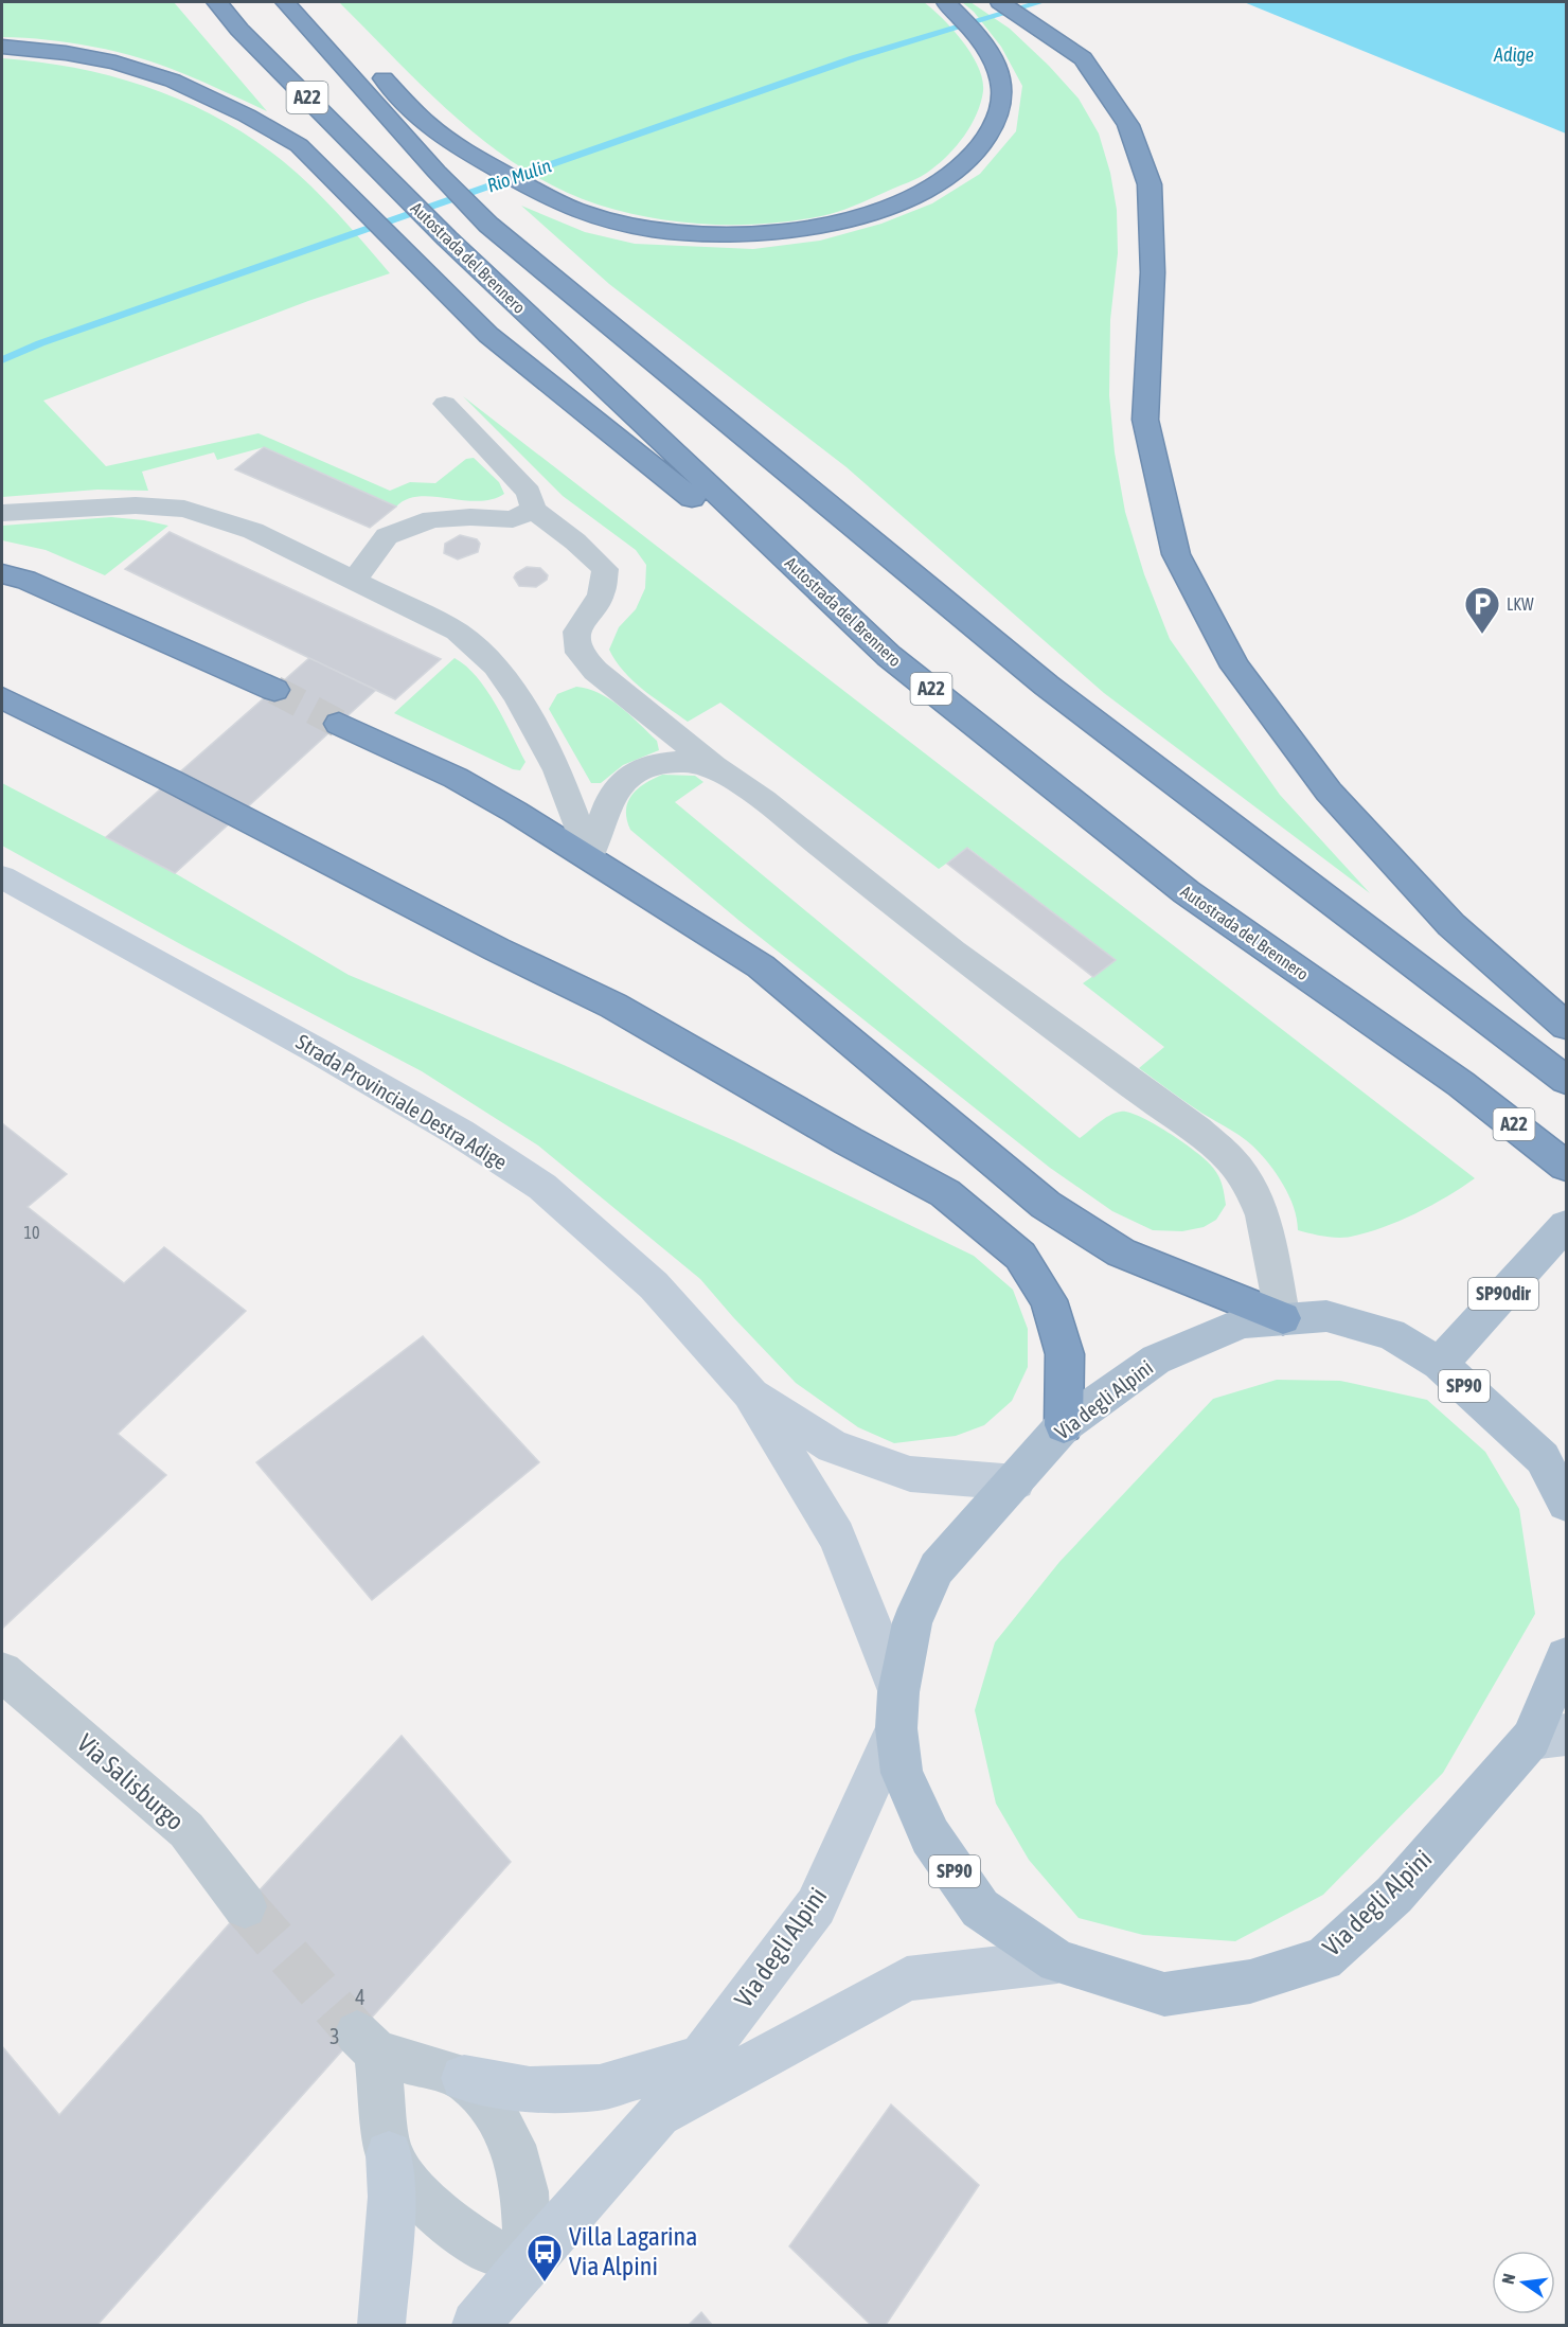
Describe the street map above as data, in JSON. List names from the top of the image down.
{
  "streets": {
    "highway": ["A22", "Autostrada del Brennero"],
    "main road": [
      "Strada Provinciale Destra Adige",
      "SP90dir",
      "SP90",
      "Via degli Alpini"
    ],
    "street": ["Via Salisburgo"]
  },
  "crossings": [
    ["Strada Provinciale Destra Adige", "Via degli Alpini"],
    ["SP90dir", "Via degli Alpini"]
  ],
  "water": ["Adige", "Rio Mulin"],
  "places": {
    "parking": ["LKW"],
    "bus stop": ["Villa Lagarina Via Alpini"]
  },
  "house_numbers": ["10", "4", "3"],
  "north": "left"
}
